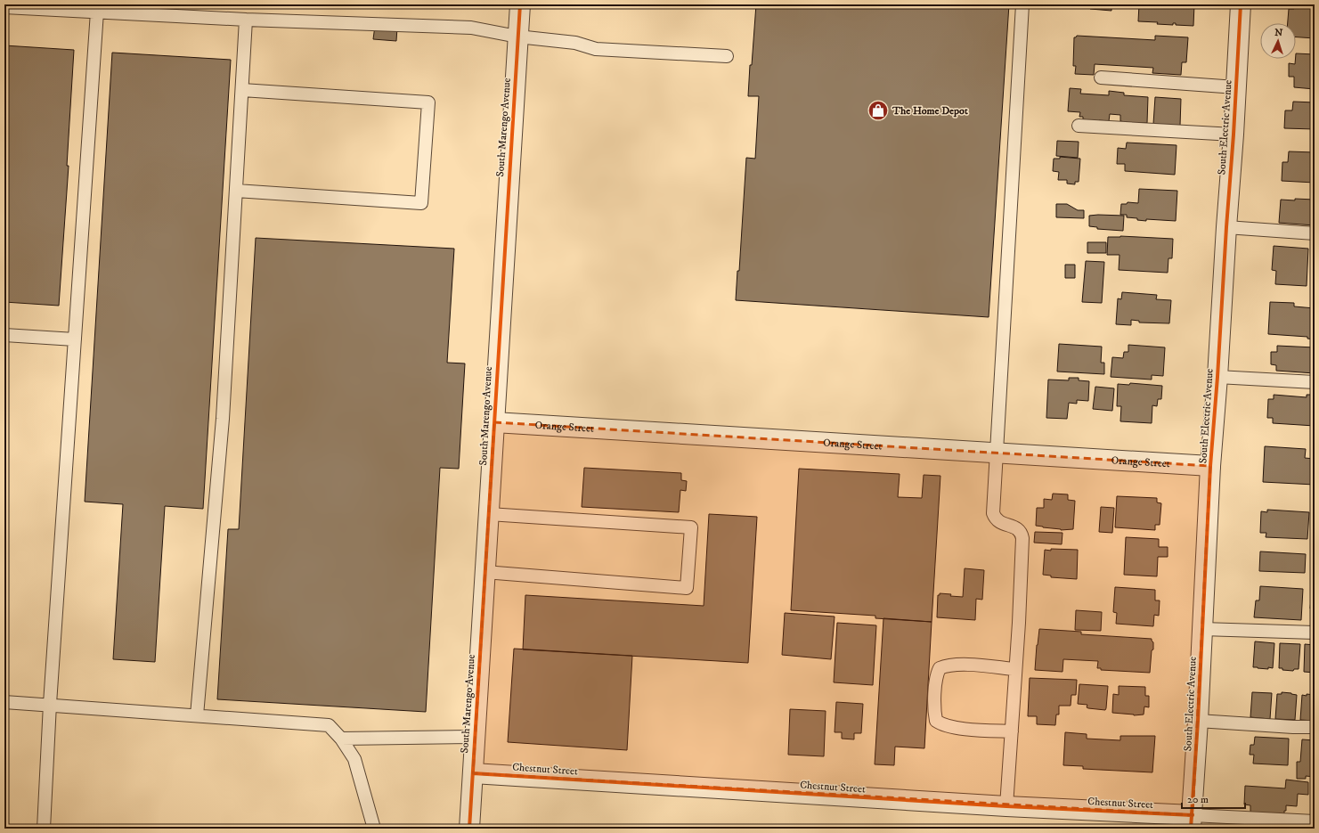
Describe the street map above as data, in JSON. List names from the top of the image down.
{
  "streets": {
    "street": [
      "South Marengo Avenue",
      "South Electric Avenue",
      "Orange Street",
      "Chestnut Street"
    ]
  },
  "crossings": [
    ["South Marengo Avenue", "Orange Street"],
    ["South Marengo Avenue", "Chestnut Street"],
    ["South Electric Avenue", "Orange Street"],
    ["South Electric Avenue", "Chestnut Street"]
  ],
  "places": {
    "shop": ["The Home Depot"]
  },
  "scale_bar": "20 m",
  "north": "top"
}
